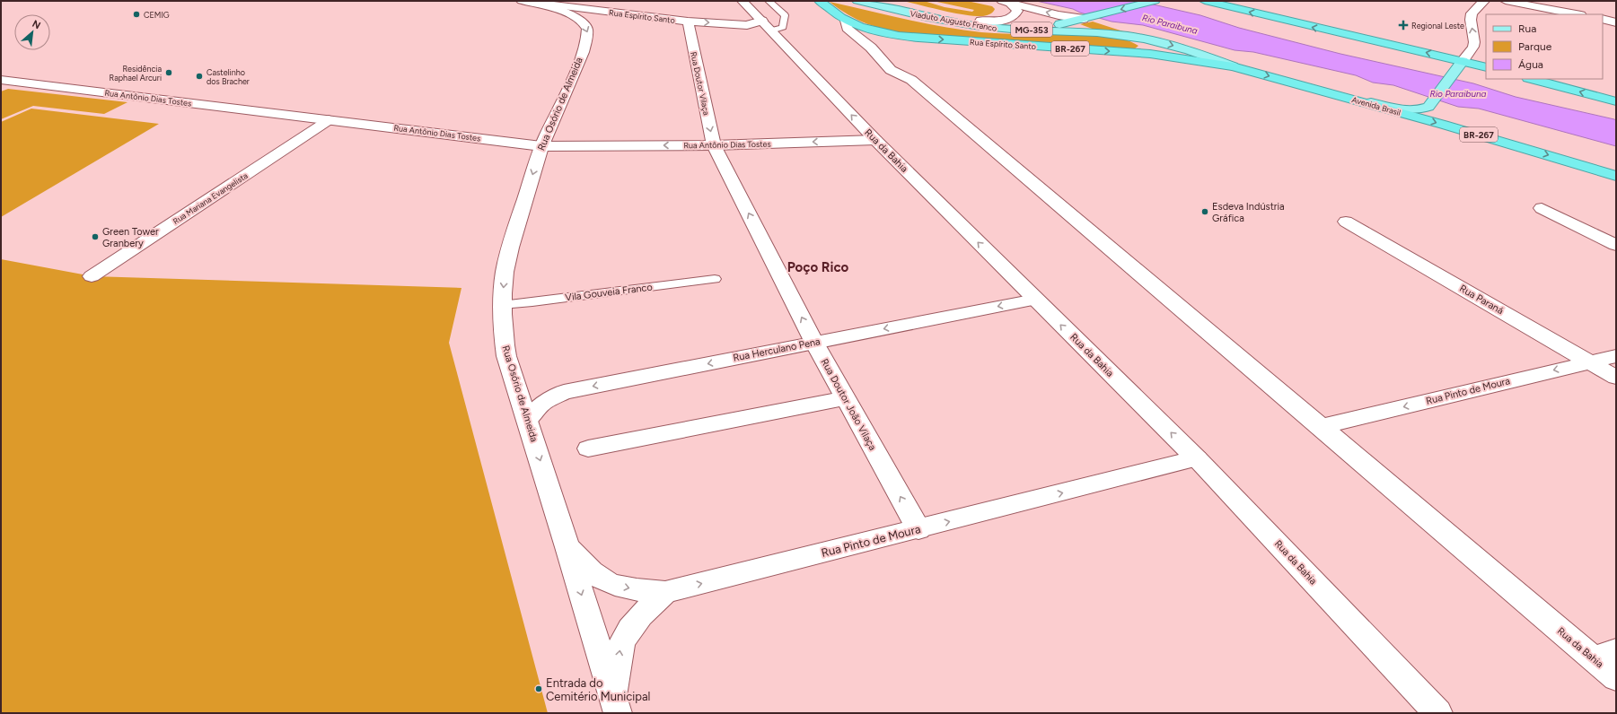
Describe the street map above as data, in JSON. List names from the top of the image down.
{
  "streets": {
    "highway": [
      "Rua Espírito Santo",
      "BR-267",
      "Avenida Brasil",
      "Rua da Bahia"
    ],
    "main road": ["Viaduto Augusto Franco", "MG-353"],
    "street": [
      "Rua Doutor Vilaça",
      "Rua Antônio Dias Tostes",
      "Rua Osório de Almeida",
      "Rua Mariana Evangelista",
      "Rua Paraná",
      "Rua Herculano Pena",
      "Rua Pinto de Moura",
      "Rua Doutor João Vilaça"
    ],
    "lane": ["Vila Gouveia Franco"]
  },
  "crossings": [
    ["Rua Espírito Santo", "Rua Doutor Vilaça"],
    ["Rua Espírito Santo", "Rua Osório de Almeida"],
    ["Rua Espírito Santo", "Avenida Brasil"],
    ["Rua Espírito Santo", "Rua da Bahia"],
    ["Viaduto Augusto Franco", "Avenida Brasil"],
    ["BR-267", "Avenida Brasil"],
    ["Rua Doutor Vilaça", "Rua Antônio Dias Tostes"],
    ["Rua Doutor Vilaça", "Rua Doutor João Vilaça"],
    ["Rua Antônio Dias Tostes", "Rua Osório de Almeida"],
    ["Rua Antônio Dias Tostes", "Rua da Bahia"],
    ["Rua Antônio Dias Tostes", "Rua Mariana Evangelista"],
    ["Rua Antônio Dias Tostes", "Rua Doutor João Vilaça"],
    ["Rua Osório de Almeida", "Vila Gouveia Franco"],
    ["Rua Osório de Almeida", "Rua Herculano Pena"],
    ["Rua Osório de Almeida", "Rua Pinto de Moura"],
    ["Rua da Bahia", "Rua Herculano Pena"],
    ["Rua da Bahia", "Rua Pinto de Moura"],
    ["Rua Paraná", "Rua Pinto de Moura"],
    ["Rua Herculano Pena", "Rua Doutor João Vilaça"],
    ["Rua Pinto de Moura", "Rua Doutor João Vilaça"]
  ],
  "one_way": [
    "Rua Espírito Santo",
    "Rua Doutor Vilaça",
    "Rua Antônio Dias Tostes",
    "Rua Osório de Almeida",
    "Avenida Brasil",
    "Rua Doutor João Vilaça"
  ],
  "districts": ["Poço Rico"],
  "water": ["Rio Paraibuna"],
  "places": {
    "other": [
      "CEMIG",
      "Residência Raphael Arcuri",
      "Castelinho dos Bracher",
      "Esdeva Indústria Gráfica",
      "Green Tower Granbery",
      "Entrada do Cemitério Municipal"
    ],
    "health": ["Regional Leste"]
  },
  "legend": ["Rua", "Parque", "Água"],
  "north": "top right"
}
